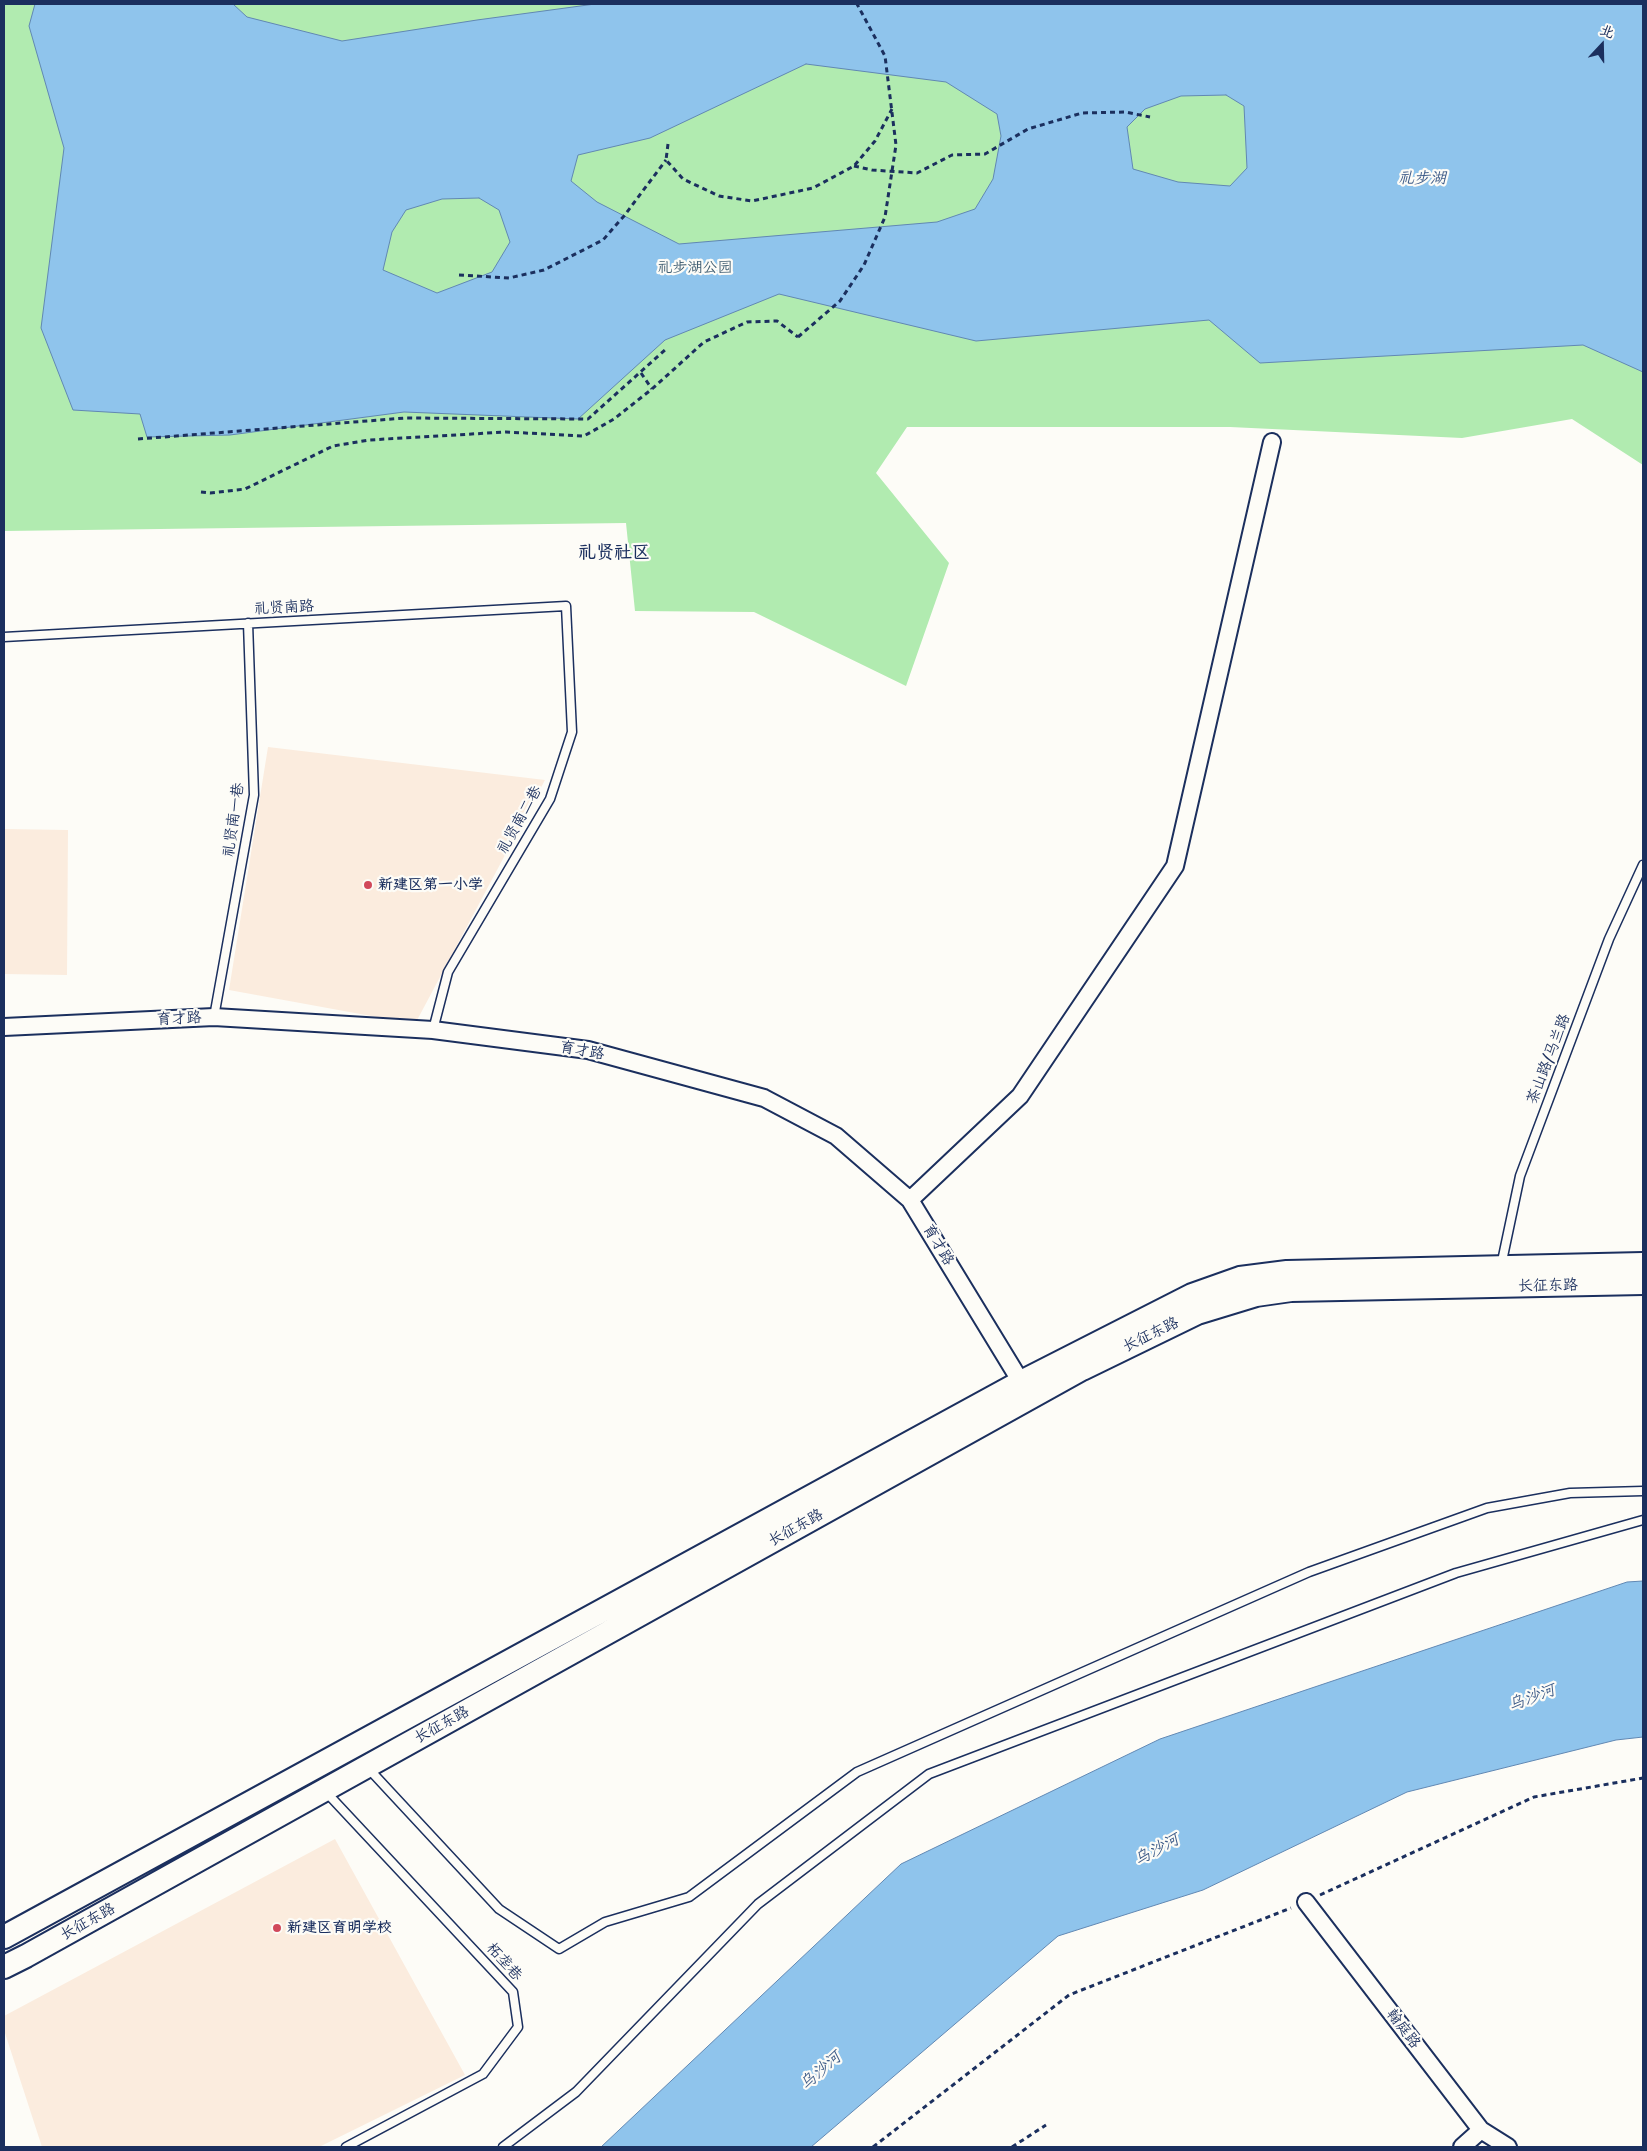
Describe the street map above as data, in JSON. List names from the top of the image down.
{
  "streets": {
    "main road": ["长征东路"],
    "street": ["育才路", "翰庭路"],
    "lane": [
      "礼贤南路",
      "礼贤南一巷",
      "礼贤南二巷",
      "茶山路/马兰路",
      "柘垄巷"
    ]
  },
  "crossings": [
    ["礼贤南路", "礼贤南一巷"],
    ["礼贤南路", "礼贤南二巷"],
    ["礼贤南一巷", "育才路"],
    ["礼贤南二巷", "育才路"],
    ["育才路", "长征东路"],
    ["茶山路/马兰路", "长征东路"],
    ["长征东路", "柘垄巷"]
  ],
  "districts": ["礼贤社区"],
  "water": ["礼步湖", "乌沙河"],
  "parks": ["礼步湖公园"],
  "places": ["新建区第一小学", "新建区育明学校"],
  "north": "top"
}
